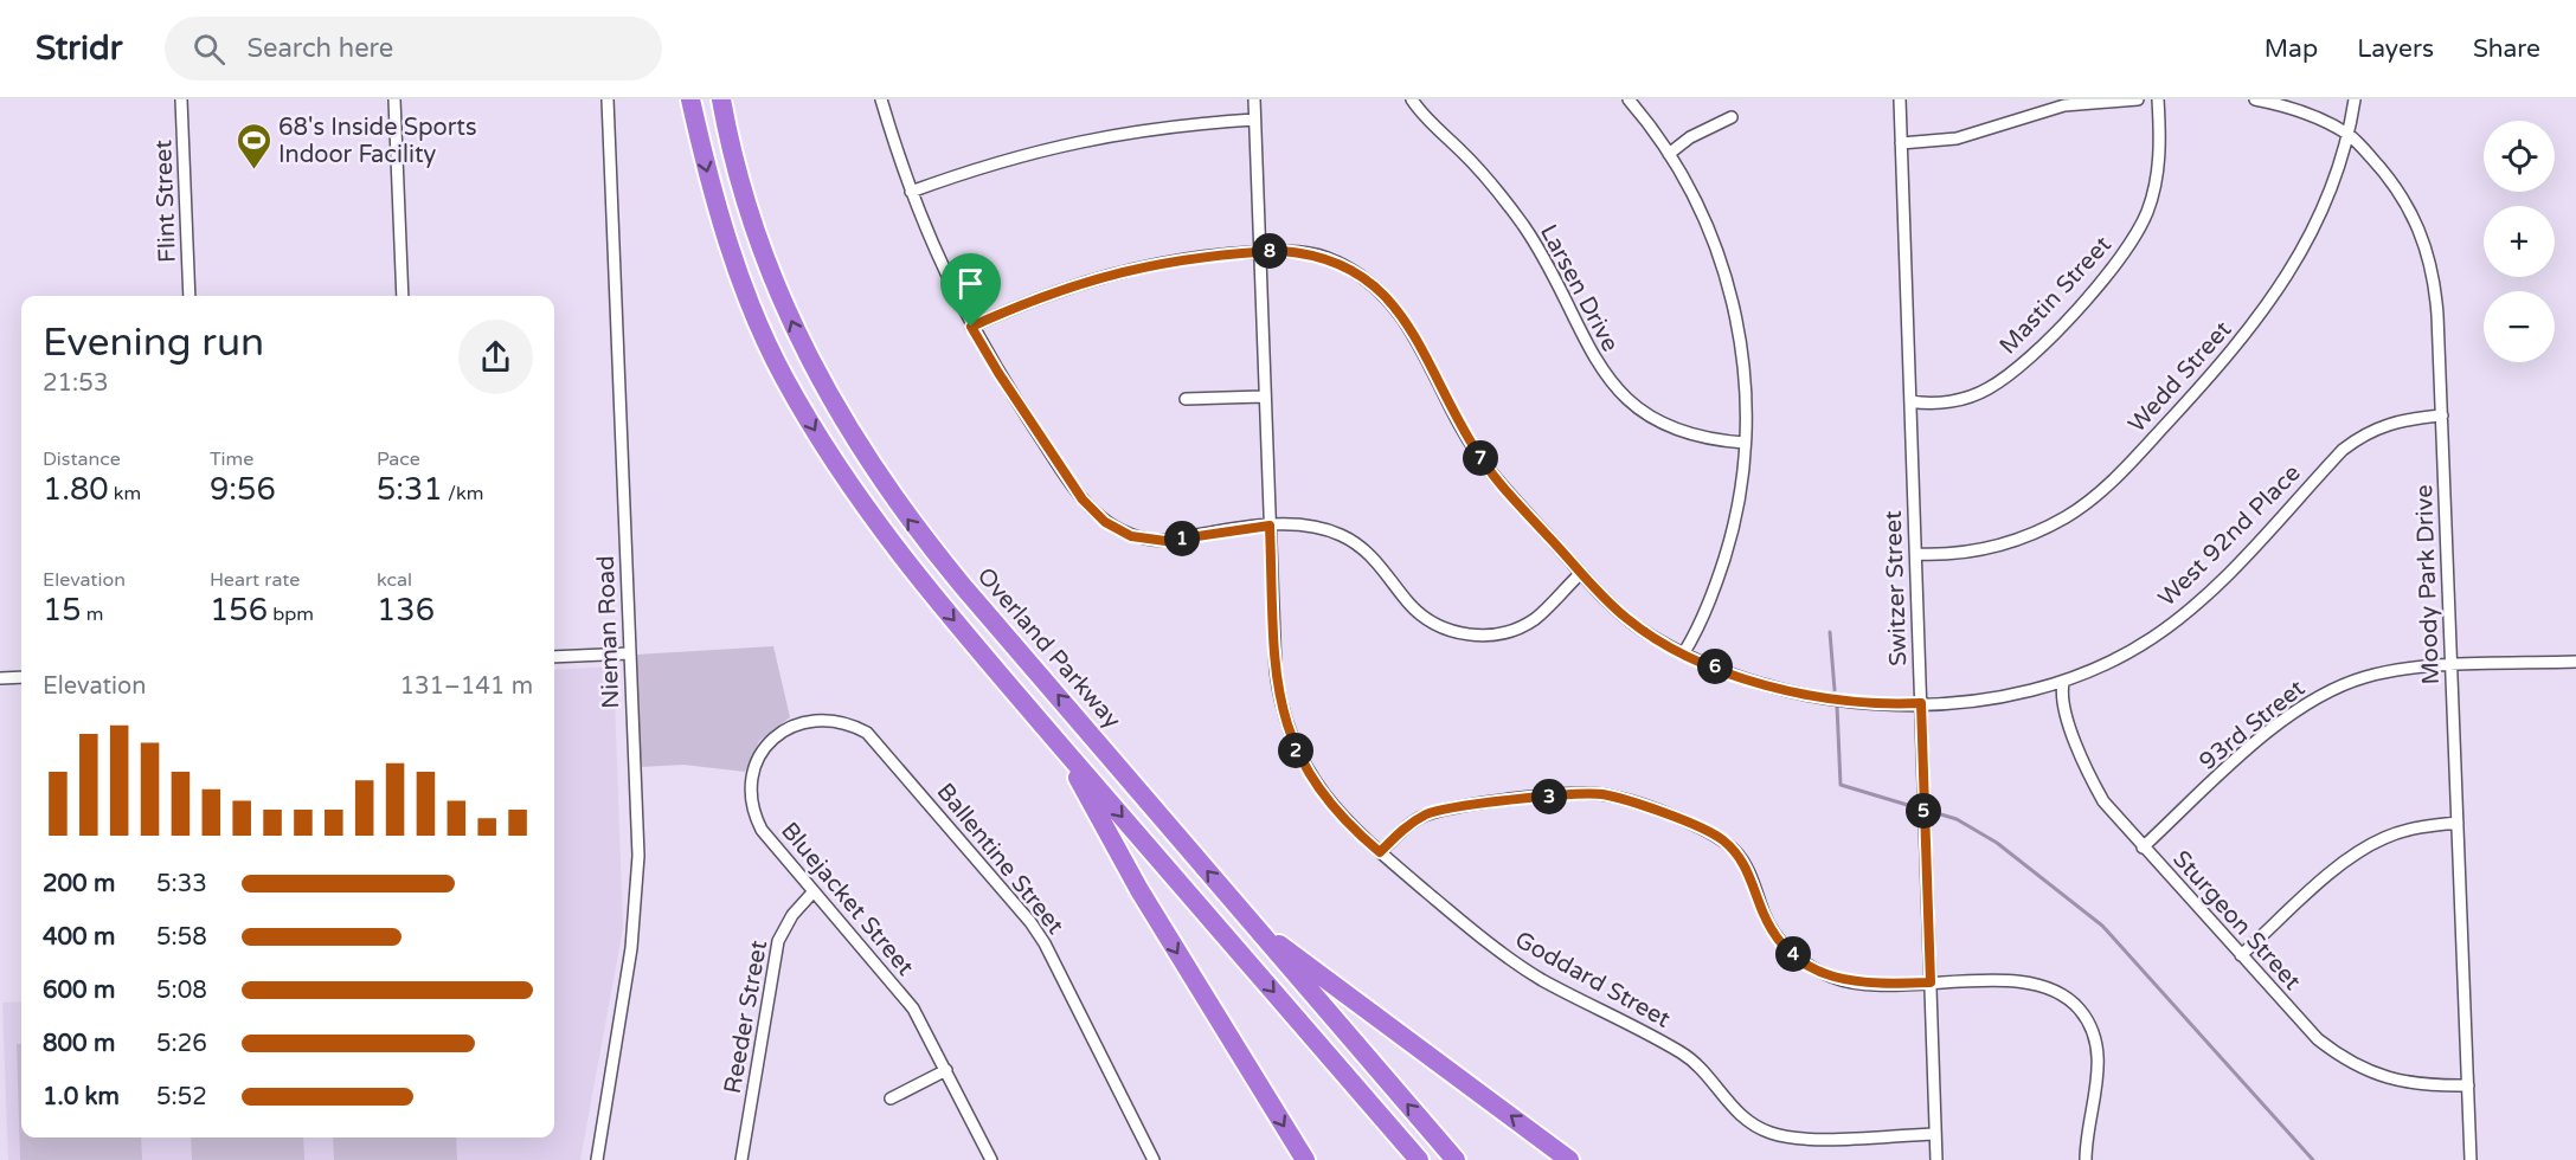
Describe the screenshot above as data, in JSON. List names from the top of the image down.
{
  "streets": {
    "highway": ["Overland Parkway"],
    "street": [
      "Flint Street",
      "Larsen Drive",
      "Mastin Street",
      "Wedd Street",
      "West 92nd Place",
      "Moody Park Drive",
      "Switzer Street",
      "Nieman Road",
      "93rd Street",
      "Ballentine Street",
      "Bluejacket Street",
      "Sturgeon Street",
      "Goddard Street",
      "Reeder Street"
    ]
  },
  "crossings": [
    ["Mastin Street", "Switzer Street"],
    ["Wedd Street", "Moody Park Drive"],
    ["Wedd Street", "Switzer Street"],
    ["West 92nd Place", "Moody Park Drive"],
    ["West 92nd Place", "Switzer Street"],
    ["West 92nd Place", "Sturgeon Street"],
    ["West 92nd Place", "Goddard Street"],
    ["Moody Park Drive", "93rd Street"],
    ["Moody Park Drive", "Sturgeon Street"],
    ["Switzer Street", "Goddard Street"],
    ["93rd Street", "Sturgeon Street"],
    ["Ballentine Street", "Bluejacket Street"],
    ["Bluejacket Street", "Reeder Street"]
  ],
  "places": {
    "sports": ["68's Inside Sports Indoor Facility"]
  },
  "page": {
    "header": "Stridr",
    "search": "Search here",
    "nav": ["Map", "Layers", "Share"],
    "map_buttons": ["+", "−"],
    "pins": [
      "8",
      "7",
      "1",
      "6",
      "2",
      "3",
      "5",
      "4"
    ],
    "heading": ["Evening run", "21:53"],
    "stats": [
      ["Distance", "1.80 km"],
      ["Time", "9:56"],
      ["Pace", "5:31 /km"],
      ["Elevation", "15 m"],
      ["Heart rate", "156 bpm"],
      ["kcal", "136"]
    ],
    "chart": ["Elevation", "131–141 m"],
    "list": [
      {
        "name": "200 m",
        "note": "5:33"
      },
      {
        "name": "400 m",
        "note": "5:58"
      },
      {
        "name": "600 m",
        "note": "5:08"
      },
      {
        "name": "800 m",
        "note": "5:26"
      },
      {
        "name": "1.0 km",
        "note": "5:52"
      }
    ]
  }
}
